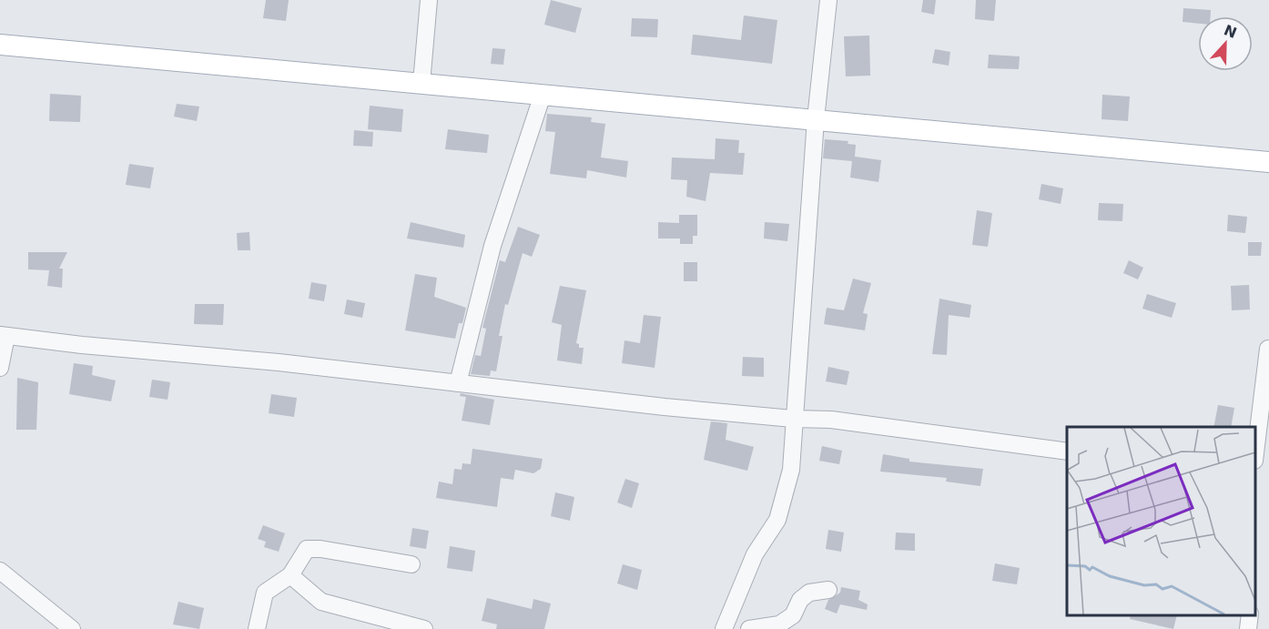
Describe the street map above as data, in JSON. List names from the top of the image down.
{
  "north": "top"
}
